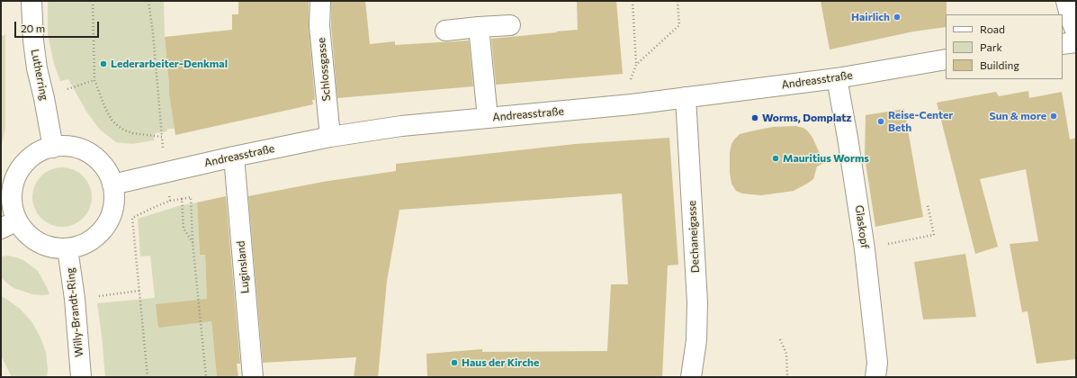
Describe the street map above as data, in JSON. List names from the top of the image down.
{
  "streets": {
    "street": [
      "Schlossgasse",
      "Lutherring",
      "Andreasstraße",
      "Glaskopf",
      "Dechaneigasse",
      "Luginsland",
      "Willy-Brandt-Ring"
    ]
  },
  "crossings": [
    ["Schlossgasse", "Andreasstraße"],
    ["Lutherring", "Andreasstraße"],
    ["Lutherring", "Willy-Brandt-Ring"],
    ["Andreasstraße", "Glaskopf"],
    ["Andreasstraße", "Dechaneigasse"],
    ["Andreasstraße", "Luginsland"],
    ["Andreasstraße", "Willy-Brandt-Ring"]
  ],
  "places": [
    "Hairlich",
    "Lederarbeiter-Denkmal",
    "Sun & more",
    "Worms, Domplatz",
    "Reise-Center Beth",
    "Mauritius Worms",
    "Haus der Kirche"
  ],
  "legend": ["Road", "Park", "Building"],
  "scale_bar": "20 m"
}
